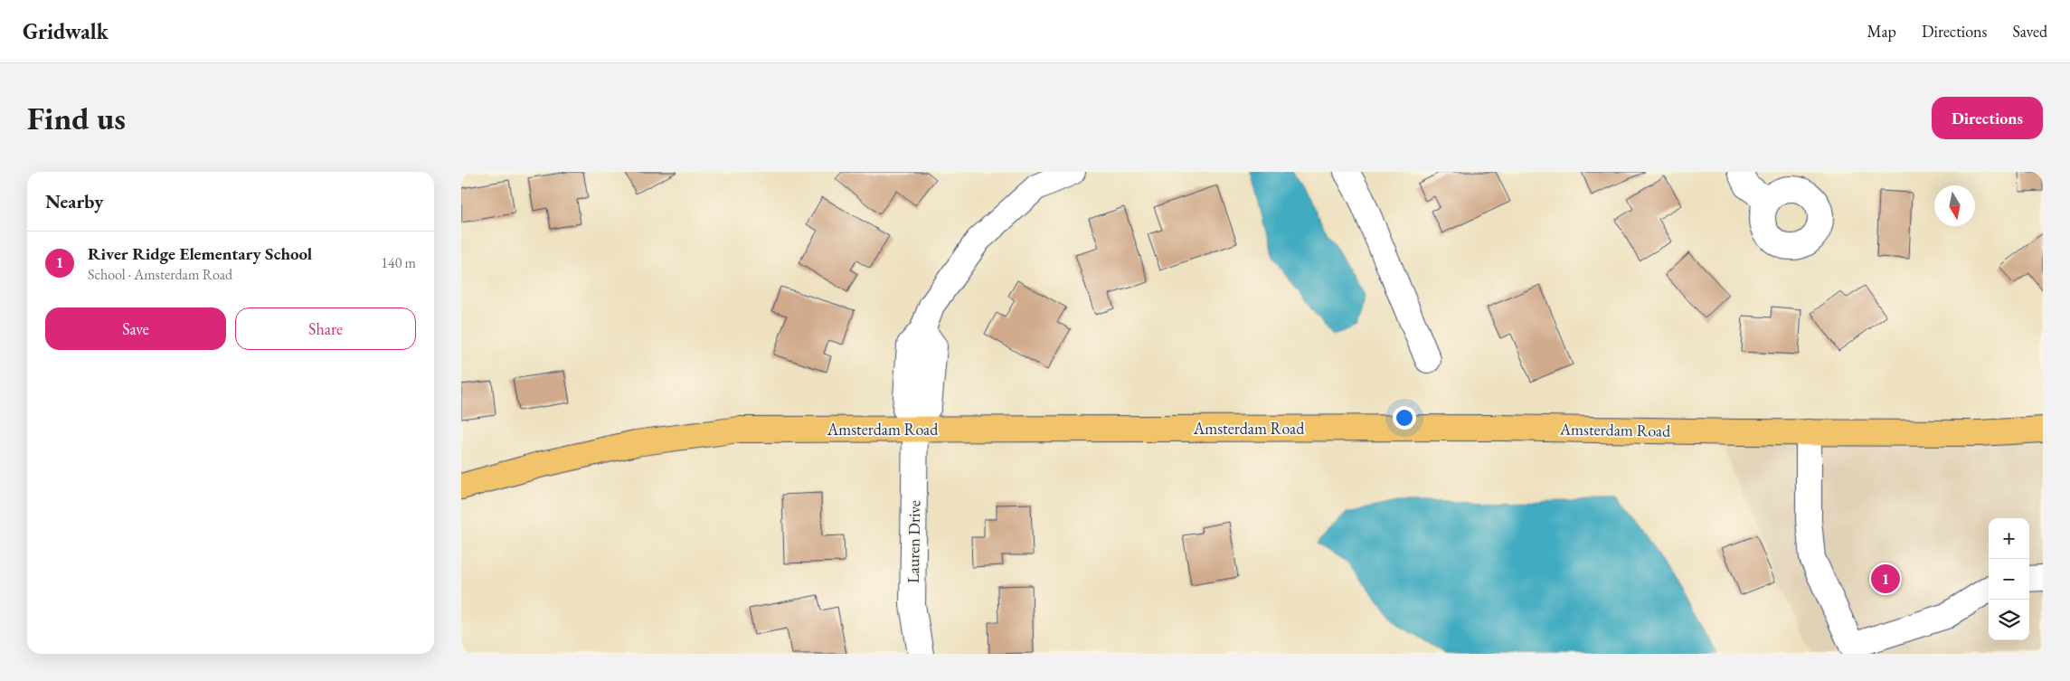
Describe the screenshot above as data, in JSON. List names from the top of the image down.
{
  "streets": {
    "main road": ["Amsterdam Road"],
    "street": ["Lauren Drive"]
  },
  "crossings": [
    ["Amsterdam Road", "Lauren Drive"]
  ],
  "north": "bottom",
  "page": {
    "header": "Gridwalk",
    "nav": ["Map", "Directions", "Saved"],
    "buttons": [
      "Directions",
      ["Save", "Share"]
    ],
    "title": "Find us",
    "heading": "Nearby",
    "list": [
      {
        "mark": "1",
        "name": "River Ridge Elementary School",
        "note": "School · Amsterdam Road",
        "value": "140 m"
      }
    ],
    "map_buttons": ["+", "−"],
    "pins": "1"
  }
}
